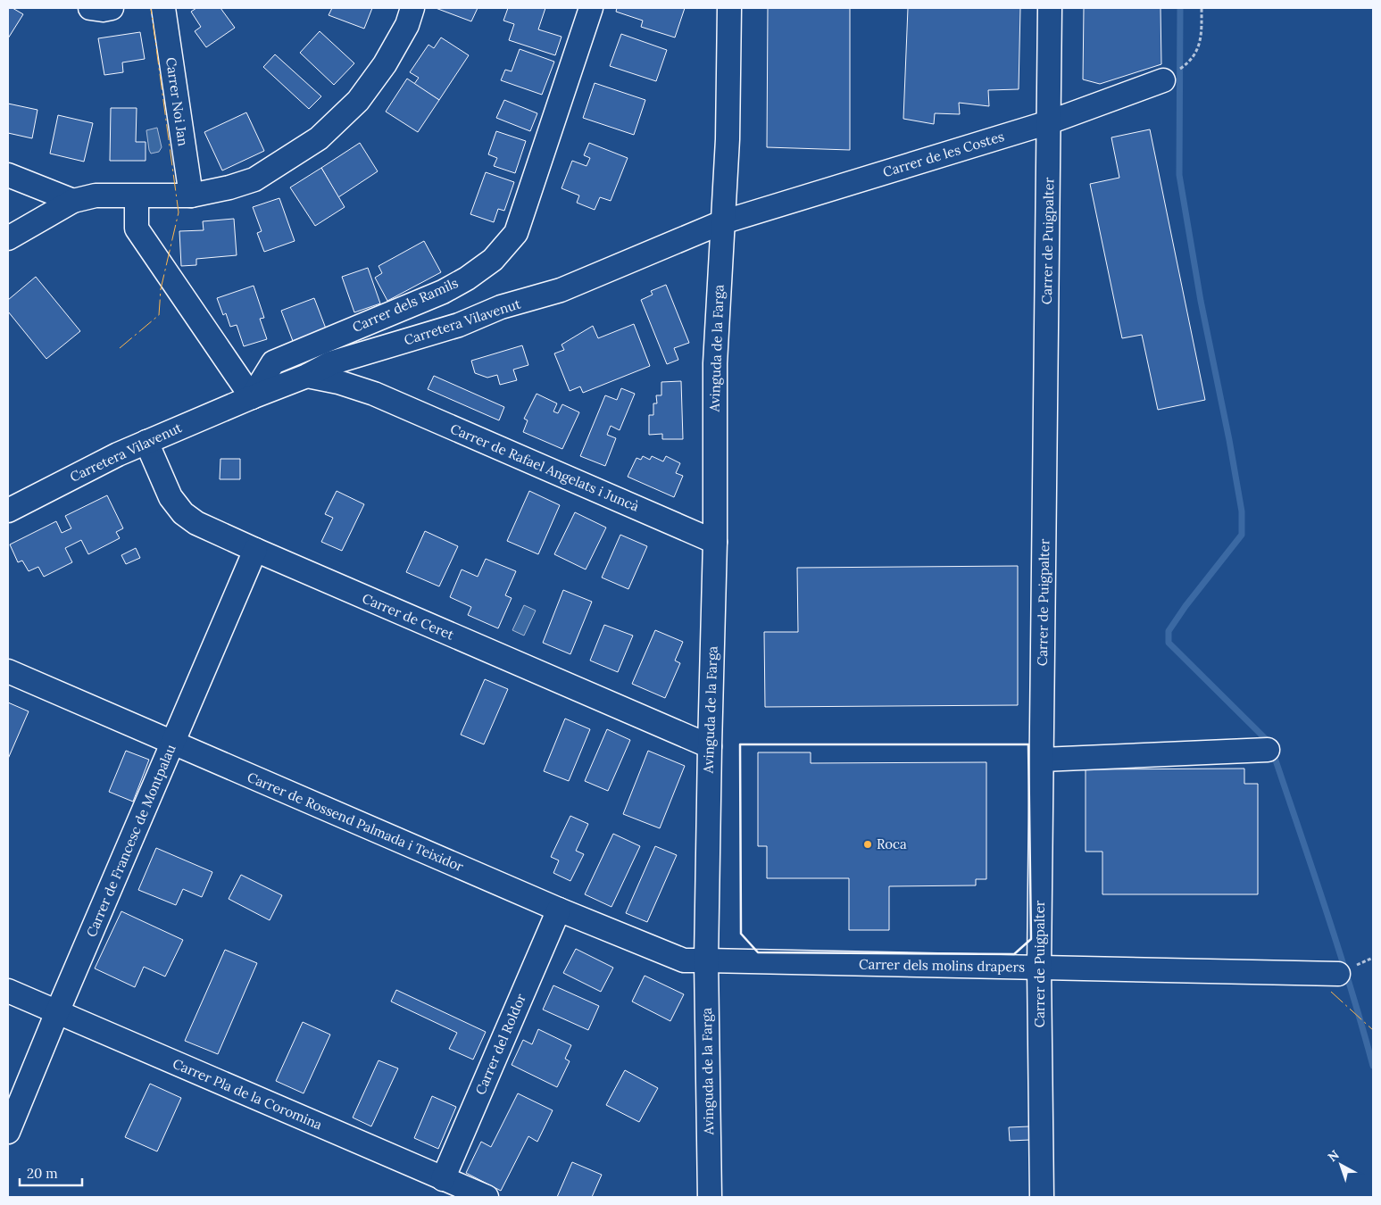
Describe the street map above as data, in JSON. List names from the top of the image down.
{
  "streets": {
    "street": [
      "Carrer Noi Jan",
      "Carrer de les Costes",
      "Carrer de Puigpalter",
      "Carrer dels Ramils",
      "Carretera Vilavenut",
      "Avinguda de la Farga",
      "Carrer de Rafael Angelats i Juncà",
      "Carrer de Ceret",
      "Carrer de Rossend Palmada i Teixidor",
      "Carrer de Francesc de Montpalau",
      "Carrer dels molins drapers",
      "Carrer del Roldor",
      "Carrer Pla de la Coromina"
    ]
  },
  "crossings": [
    ["Carrer de les Costes", "Carrer de Puigpalter"],
    ["Carrer de les Costes", "Carretera Vilavenut"],
    ["Carrer de les Costes", "Avinguda de la Farga"],
    ["Carrer de Puigpalter", "Carrer dels molins drapers"],
    ["Carrer dels Ramils", "Carretera Vilavenut"],
    ["Carretera Vilavenut", "Avinguda de la Farga"],
    ["Carretera Vilavenut", "Carrer de Rafael Angelats i Juncà"],
    ["Carretera Vilavenut", "Carrer de Ceret"],
    ["Avinguda de la Farga", "Carrer de Rafael Angelats i Juncà"],
    ["Avinguda de la Farga", "Carrer de Ceret"],
    ["Avinguda de la Farga", "Carrer de Rossend Palmada i Teixidor"],
    ["Avinguda de la Farga", "Carrer dels molins drapers"],
    ["Carrer de Ceret", "Carrer de Francesc de Montpalau"],
    ["Carrer de Rossend Palmada i Teixidor", "Carrer de Francesc de Montpalau"],
    ["Carrer de Rossend Palmada i Teixidor", "Carrer dels molins drapers"],
    ["Carrer de Rossend Palmada i Teixidor", "Carrer del Roldor"],
    ["Carrer de Francesc de Montpalau", "Carrer Pla de la Coromina"],
    ["Carrer del Roldor", "Carrer Pla de la Coromina"]
  ],
  "places": ["Roca"],
  "scale_bar": "20 m",
  "north": "top left"
}
